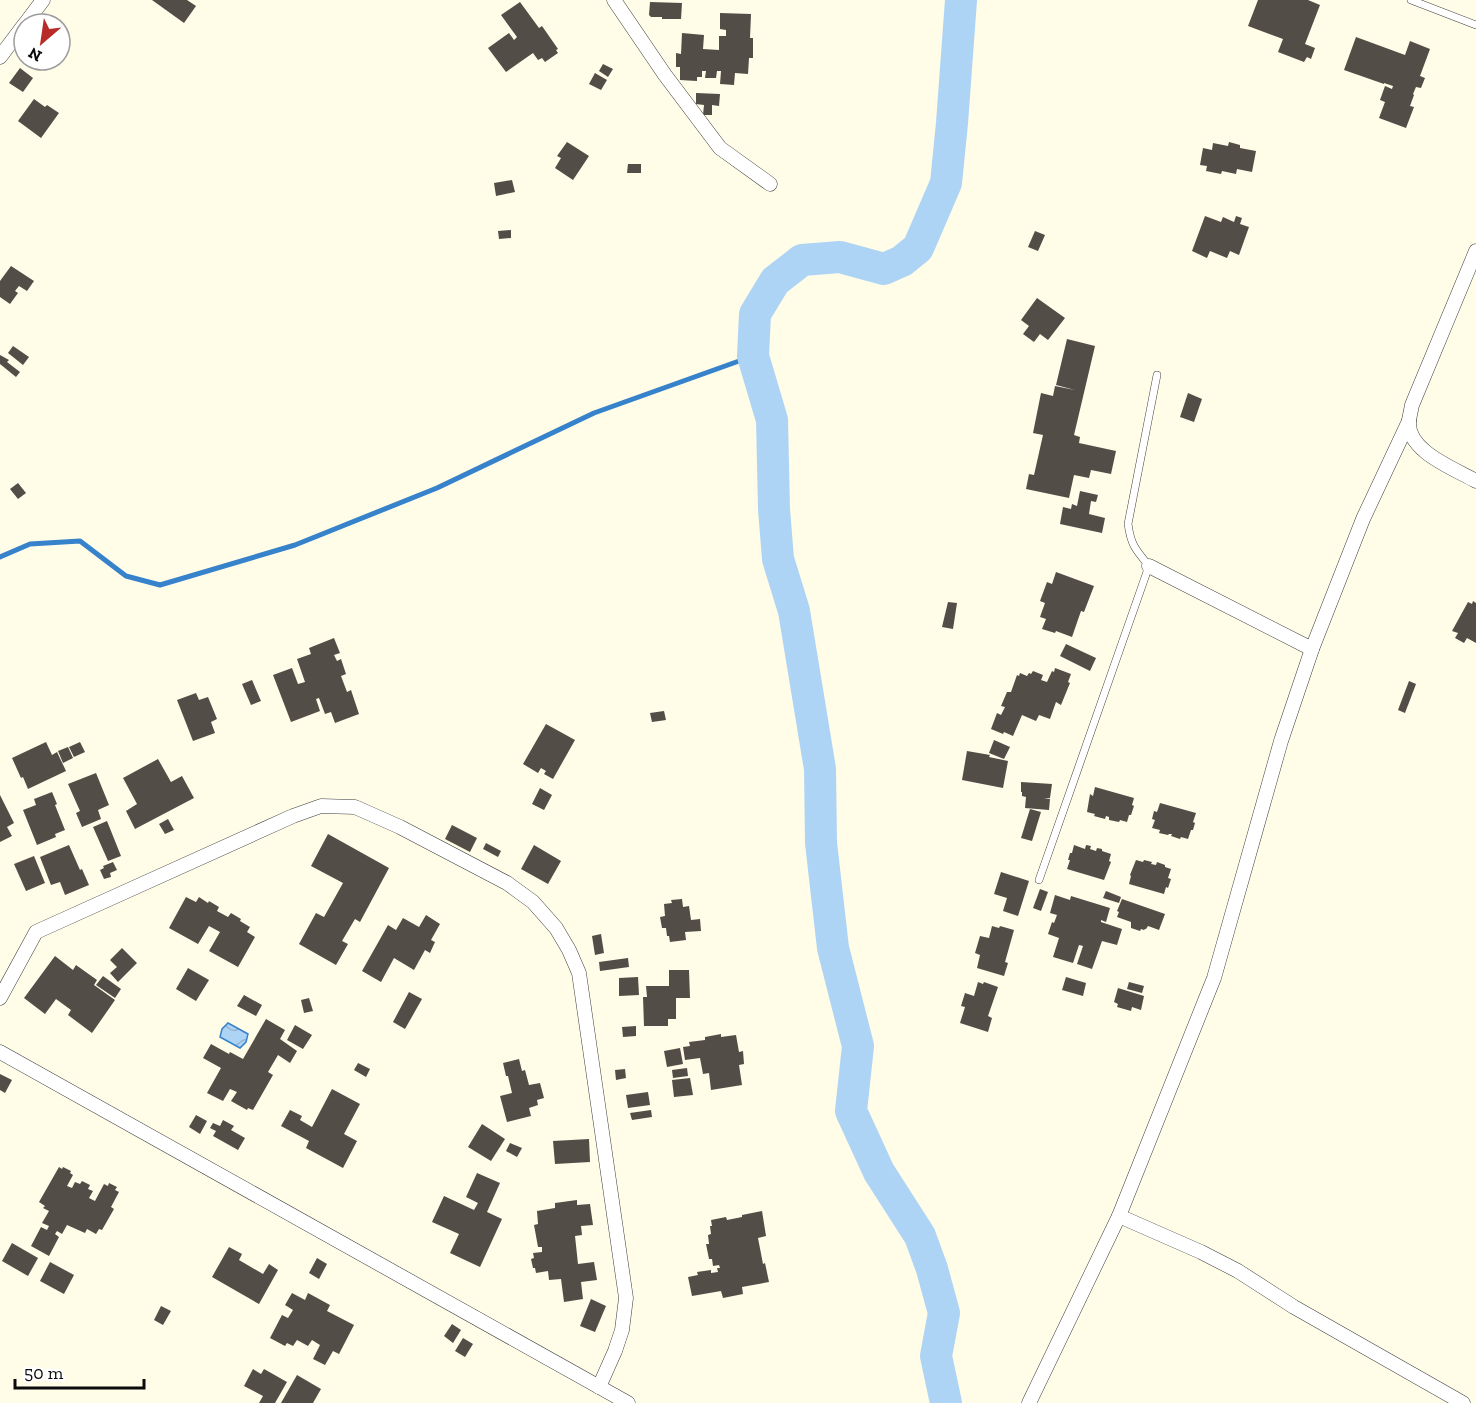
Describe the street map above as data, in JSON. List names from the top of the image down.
{
  "scale_bar": "50 m",
  "north": "bottom left"
}
